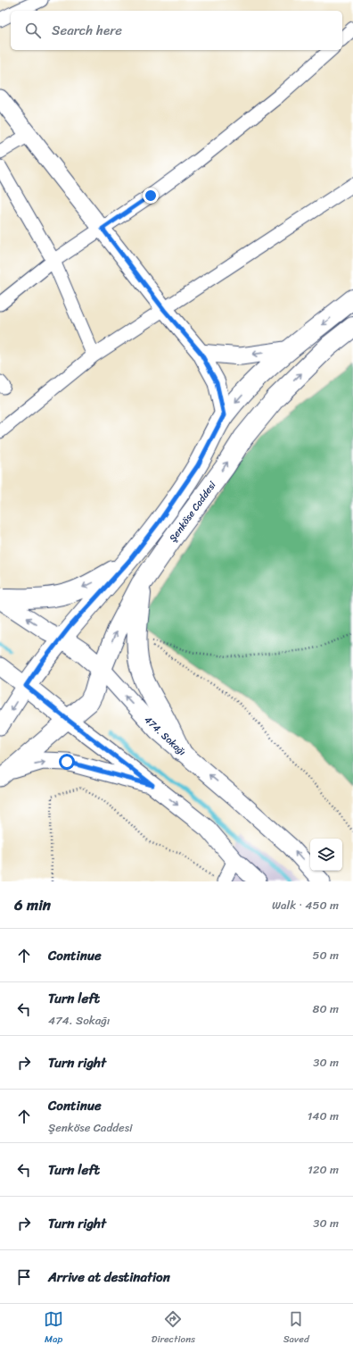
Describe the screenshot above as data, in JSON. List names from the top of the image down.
{
  "streets": {
    "main road": ["Şenköse Caddesi", "474. Sokağı"]
  },
  "crossings": [
    ["Şenköse Caddesi", "474. Sokağı"]
  ],
  "page": {
    "search": "Search here",
    "heading": ["6 min", "Walk · 450 m"],
    "list": [
      ["Continue", "50 m"],
      ["Turn left", "474. Sokağı", "80 m"],
      ["Turn right", "30 m"],
      ["Continue", "Şenköse Caddesi", "140 m"],
      ["Turn left", "120 m"],
      ["Turn right", "30 m"],
      "Arrive at destination"
    ],
    "nav": ["Map", "Directions", "Saved"]
  }
}
